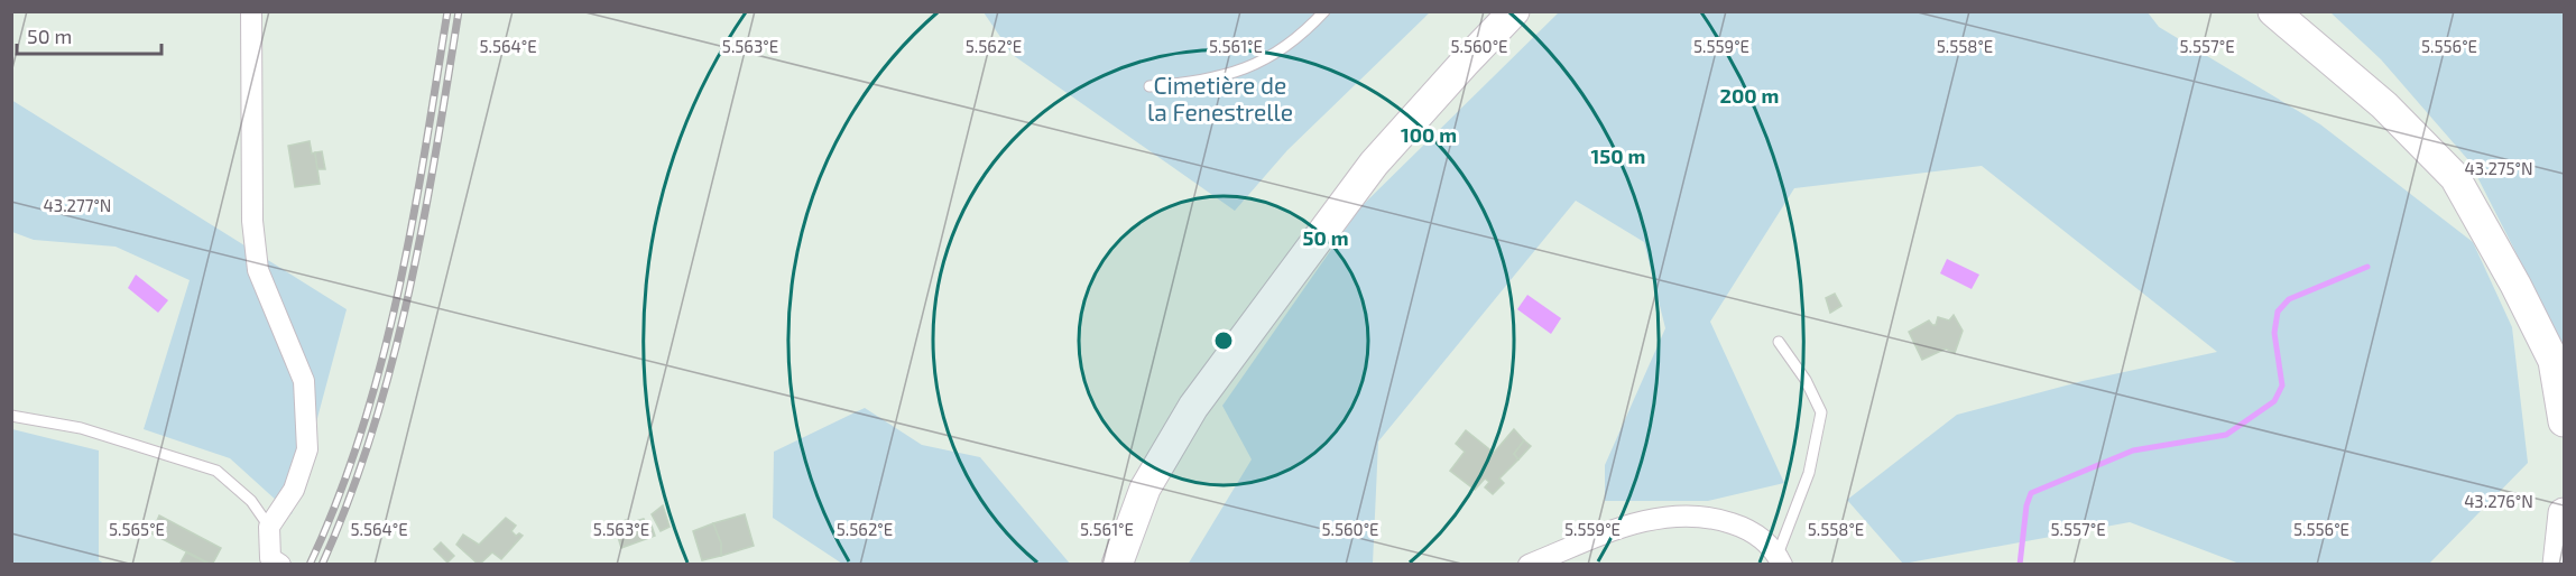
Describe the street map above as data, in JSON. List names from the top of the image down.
{
  "parks": ["Cimetière de la Fenestrelle"],
  "scale_bar": "50 m",
  "coordinates": [
    "5.564°E",
    "5.563°E",
    "5.562°E",
    "5.561°E",
    "5.560°E",
    "5.559°E",
    "5.558°E",
    "5.557°E",
    "5.556°E",
    "43.275°N",
    "43.277°N",
    "43.276°N",
    "5.565°E"
  ],
  "rings": [
    "200 m",
    "100 m",
    "150 m",
    "50 m"
  ]
}
